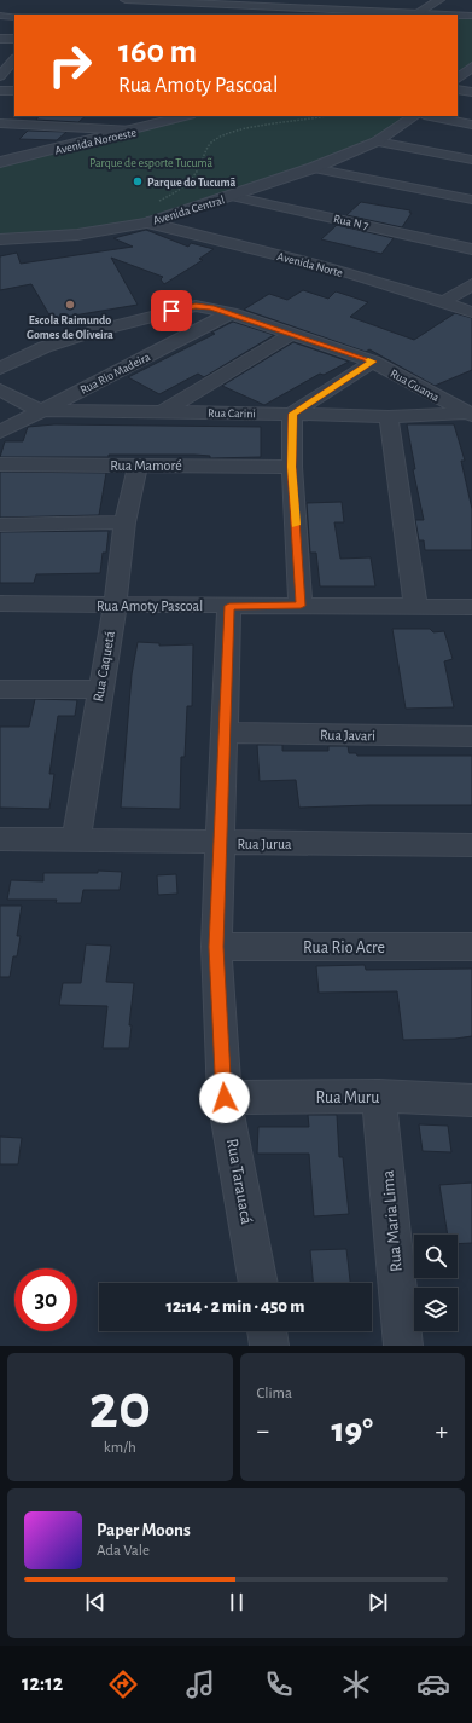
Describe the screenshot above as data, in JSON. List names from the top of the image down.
{
  "streets": {
    "street": [
      "Avenida Noroeste",
      "Avenida Central",
      "Rua N 7",
      "Avenida Norte",
      "Rua Rio Madeira",
      "Rua Guama",
      "Rua Carini",
      "Rua Mamoré",
      "Rua Amoty Pascoal",
      "Rua Caquetá",
      "Rua Javari",
      "Rua Jurua",
      "Rua Rio Acre",
      "Rua Muru",
      "Rua Tarauacá",
      "Rua Maria Lima"
    ]
  },
  "crossings": [
    ["Avenida Central", "Rua N 7"],
    ["Avenida Central", "Avenida Norte"],
    ["Rua Rio Madeira", "Rua Guama"],
    ["Rua Rio Madeira", "Rua Carini"],
    ["Rua Guama", "Rua Carini"],
    ["Rua Mamoré", "Rua Caquetá"],
    ["Rua Amoty Pascoal", "Rua Caquetá"],
    ["Rua Amoty Pascoal", "Rua Tarauacá"],
    ["Rua Caquetá", "Rua Jurua"],
    ["Rua Javari", "Rua Tarauacá"],
    ["Rua Jurua", "Rua Tarauacá"],
    ["Rua Rio Acre", "Rua Tarauacá"],
    ["Rua Muru", "Rua Tarauacá"],
    ["Rua Muru", "Rua Maria Lima"]
  ],
  "parks": ["Parque de esporte Tucumã"],
  "places": ["Parque do Tucumã", "Escola Raimundo Gomes de Oliveira"],
  "page": {
    "turn": ["160 m", "Rua Amoty Pascoal"],
    "limit": "30",
    "trip": "12:14 · 2 min · 450 m",
    "tile": [
      ["20", "km/h"],
      "Clima"
    ],
    "heat": ["−", "19°", "+"],
    "song": ["Paper Moons", "Ada Vale"],
    "tabs": "12:12"
  }
}
